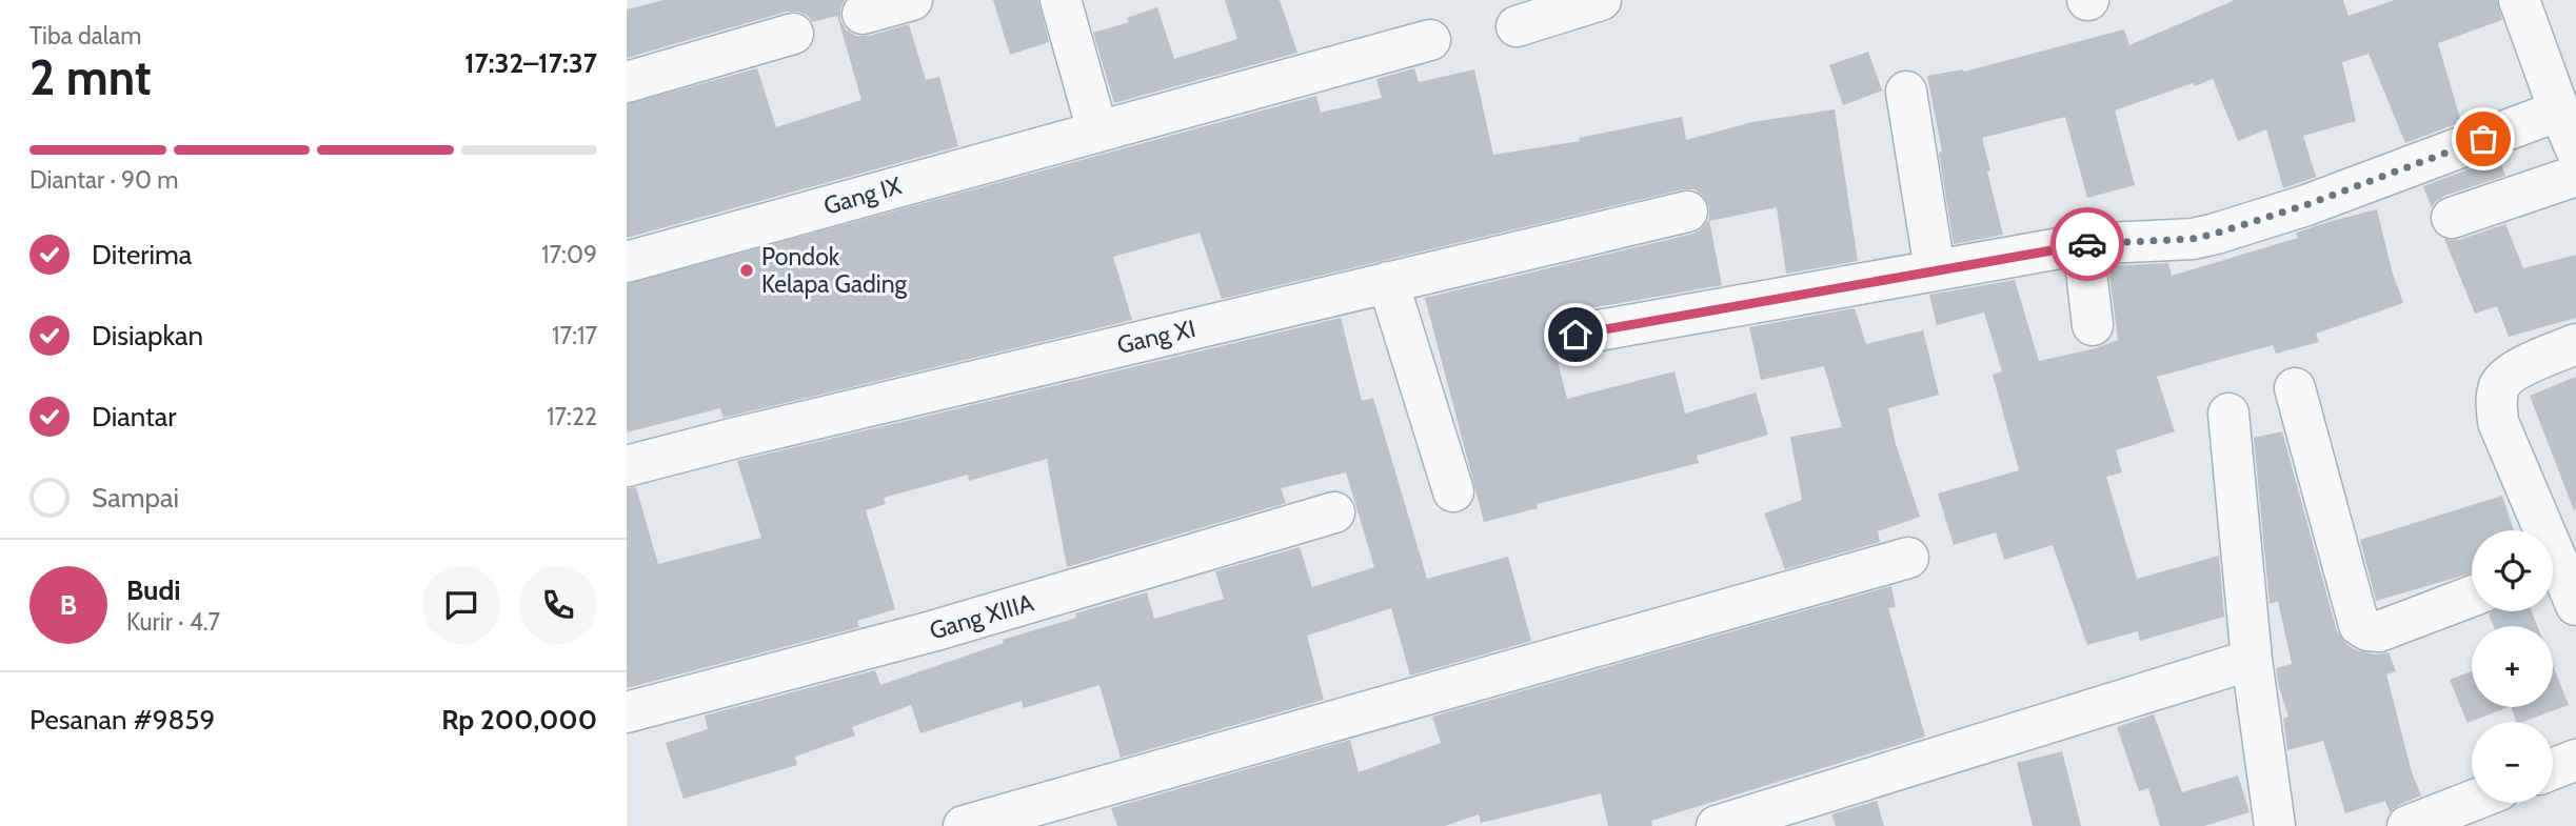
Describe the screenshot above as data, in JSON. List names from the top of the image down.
{
  "streets": {
    "street": ["Gang IX", "Gang XI", "Gang XIIIA"]
  },
  "places": ["Pondok Kelapa Gading"],
  "page": {
    "heading": ["2 mnt", "Tiba dalam", "17:32–17:37"],
    "panel": [
      "Budi",
      "Kurir · 4.7",
      "Pesanan #9859",
      "Rp 200,000"
    ],
    "bar": "Diantar · 90 m",
    "list": [
      ["Diterima", "17:09"],
      ["Disiapkan", "17:17"],
      ["Diantar", "17:22"],
      "Sampai"
    ],
    "map_buttons": ["+", "−"],
    "round": "B"
  }
}
